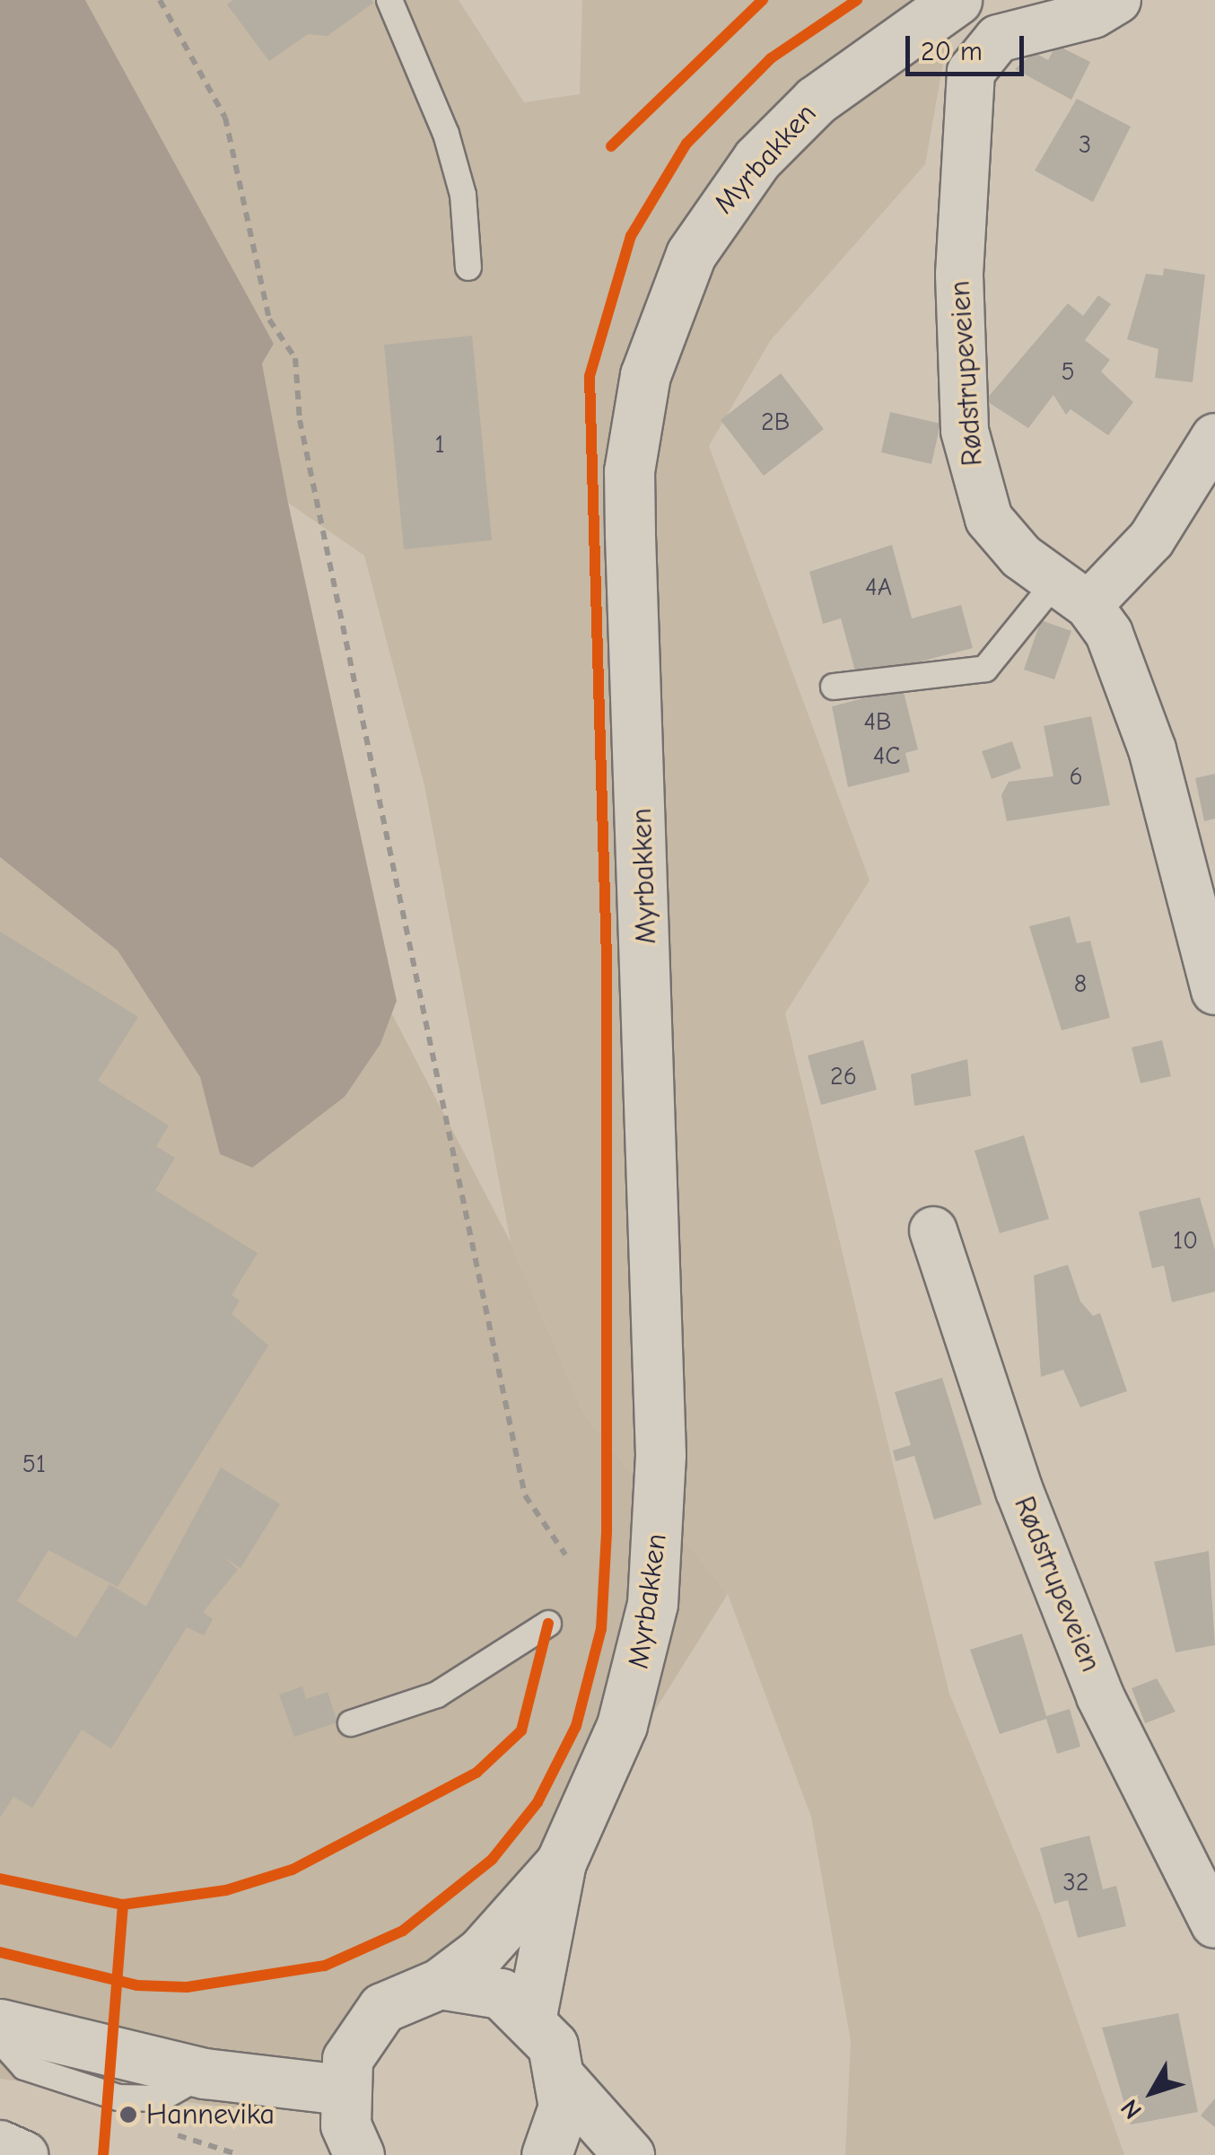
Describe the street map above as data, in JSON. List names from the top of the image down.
{
  "streets": {
    "street": ["Myrbakken", "Rødstrupeveien"]
  },
  "places": ["Hannevika"],
  "house_numbers": [
    "3",
    "5",
    "2B",
    "1",
    "4A",
    "4B",
    "4C",
    "6",
    "8",
    "26",
    "10",
    "51",
    "32"
  ],
  "scale_bar": "20 m",
  "north": "bottom left"
}
